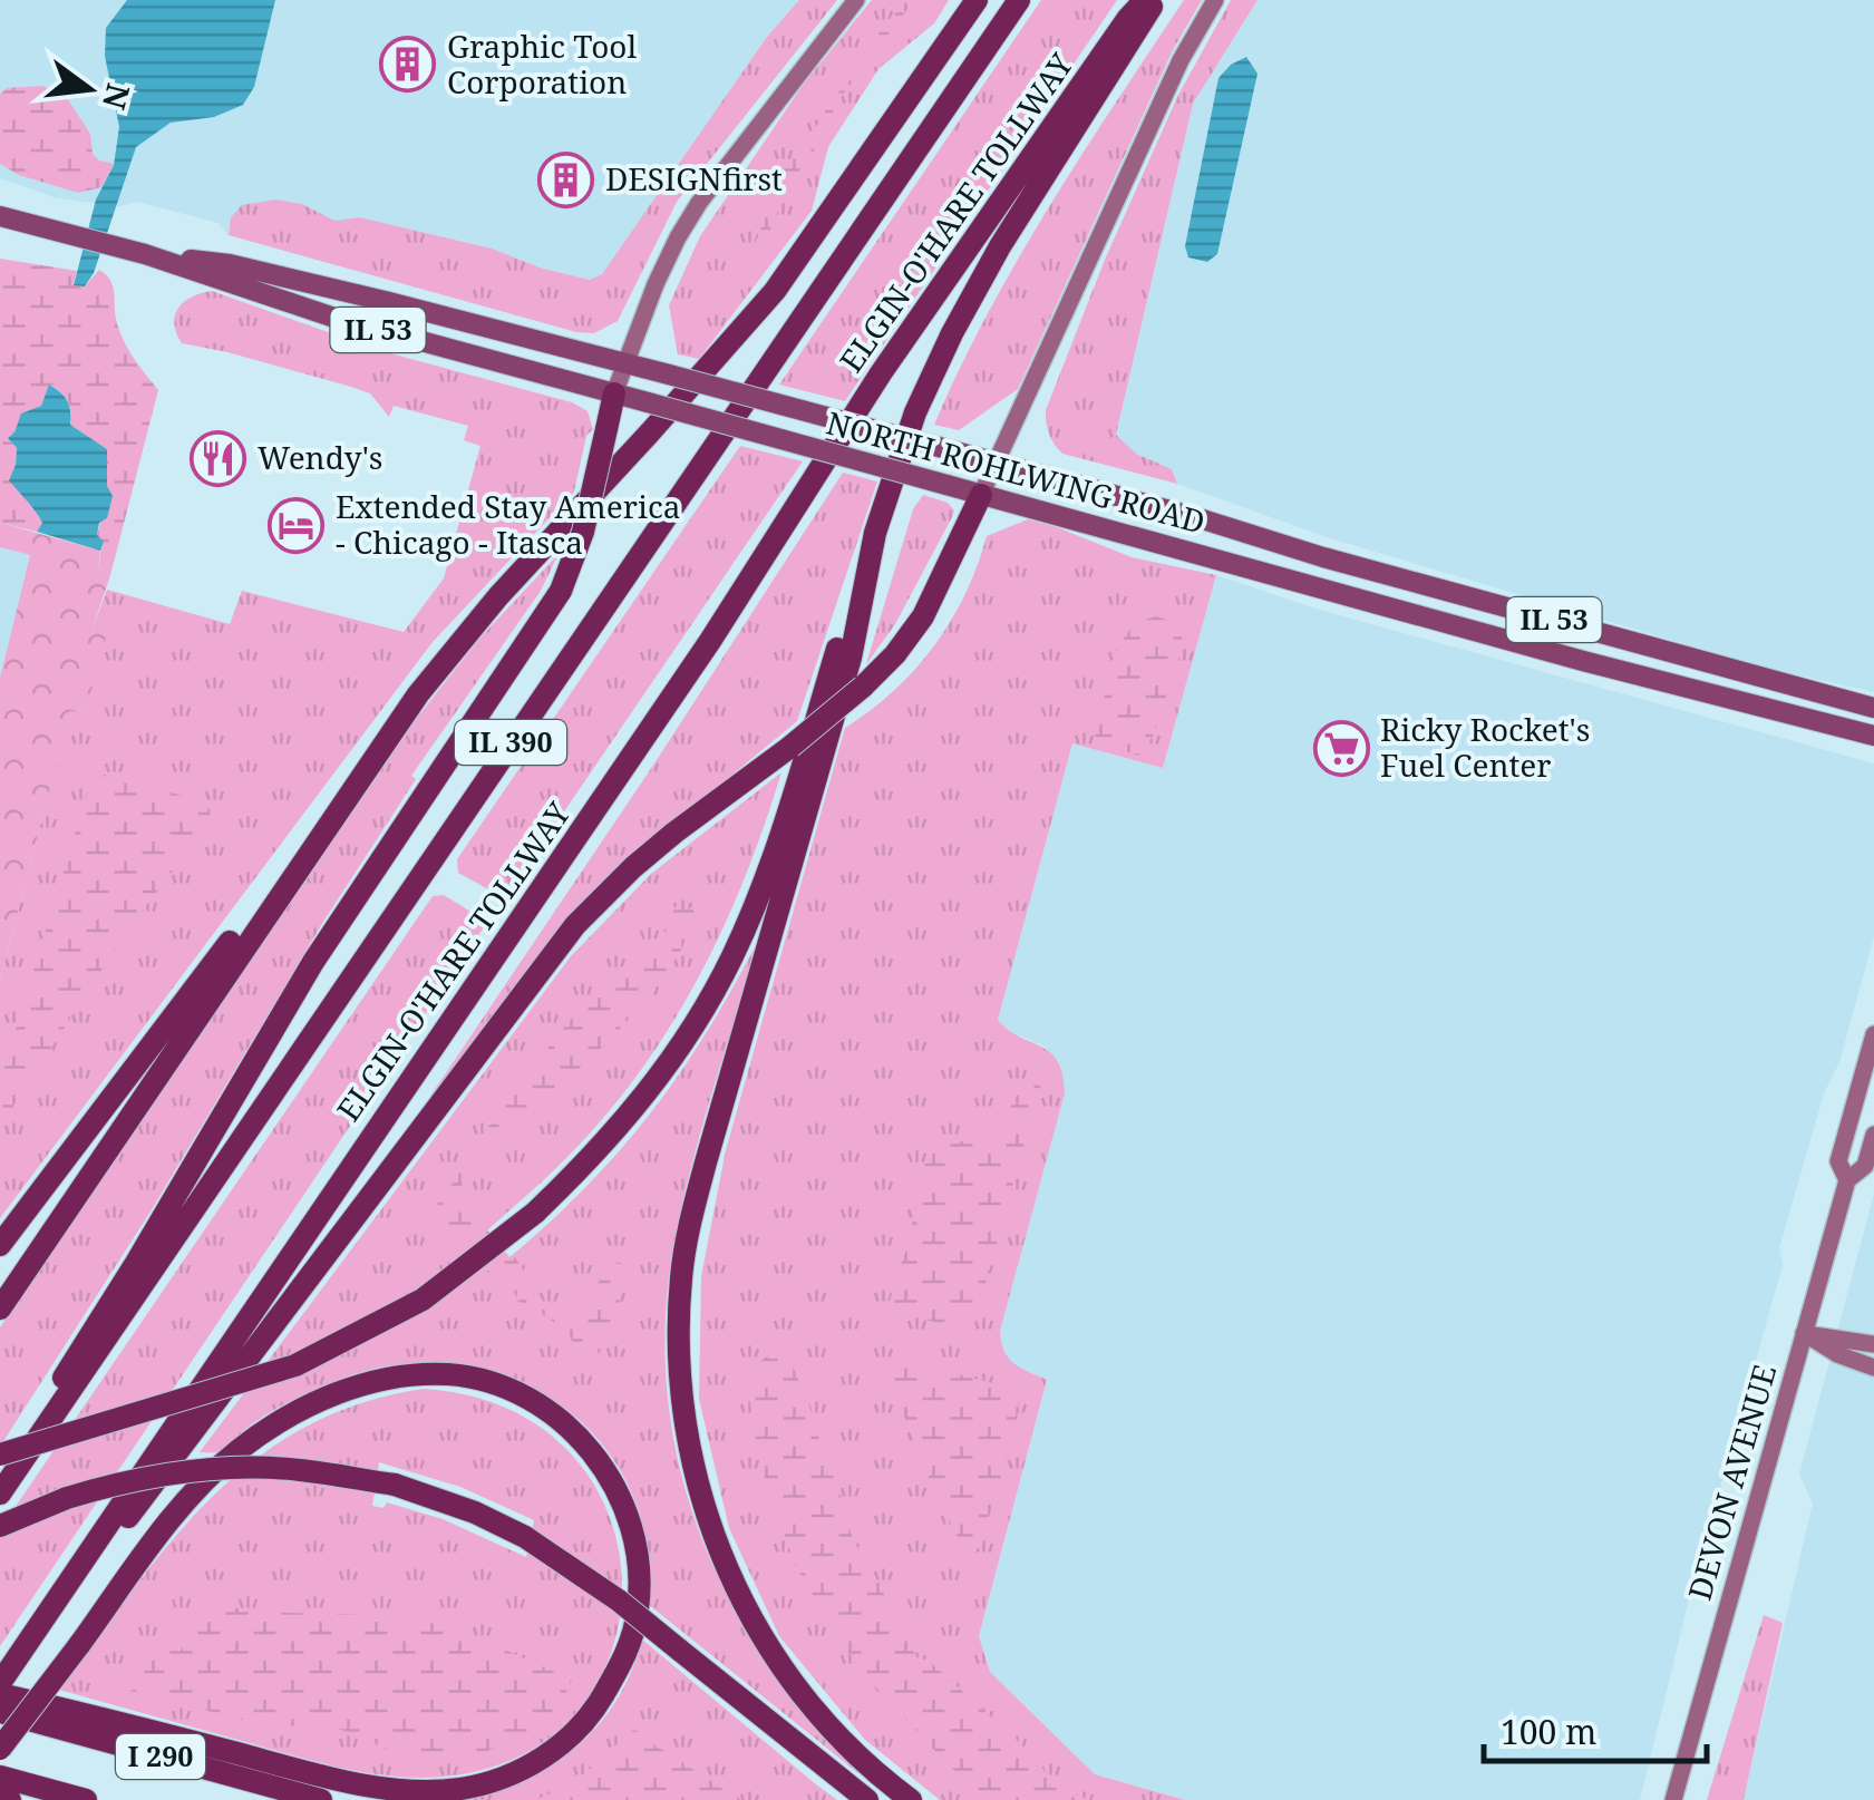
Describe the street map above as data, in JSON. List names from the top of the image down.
{
  "streets": {
    "highway": ["ELGIN-O'HARE TOLLWAY", "IL 390", "I 290"],
    "main road": ["IL 53", "NORTH ROHLWING ROAD", "DEVON AVENUE"]
  },
  "crossings": [
    ["IL 53", "NORTH ROHLWING ROAD"]
  ],
  "places": {
    "building": ["Graphic Tool Corporation", "DESIGNfirst"],
    "restaurant": ["Wendy's"],
    "hotel": ["Extended Stay America - Chicago - Itasca"],
    "supermarket": ["Ricky Rocket's Fuel Center"]
  },
  "scale_bar": "100 m",
  "north": "right"
}
